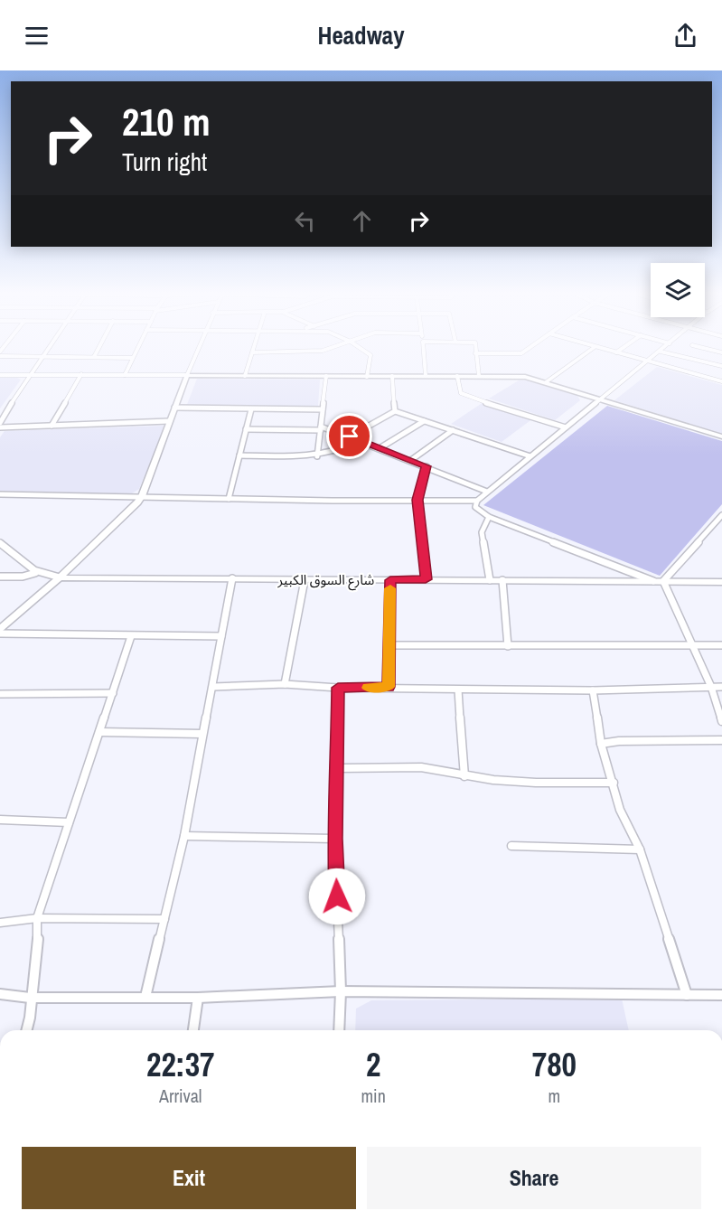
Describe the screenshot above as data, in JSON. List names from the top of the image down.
{
  "streets": {
    "street": ["شارع السوق الكبير"]
  },
  "page": {
    "header": "Headway",
    "turn": ["210 m", "Turn right"],
    "eta": [
      "22:37",
      "Arrival",
      "2",
      "min",
      "780",
      "m"
    ],
    "buttons": ["Exit", "Share"]
  }
}
